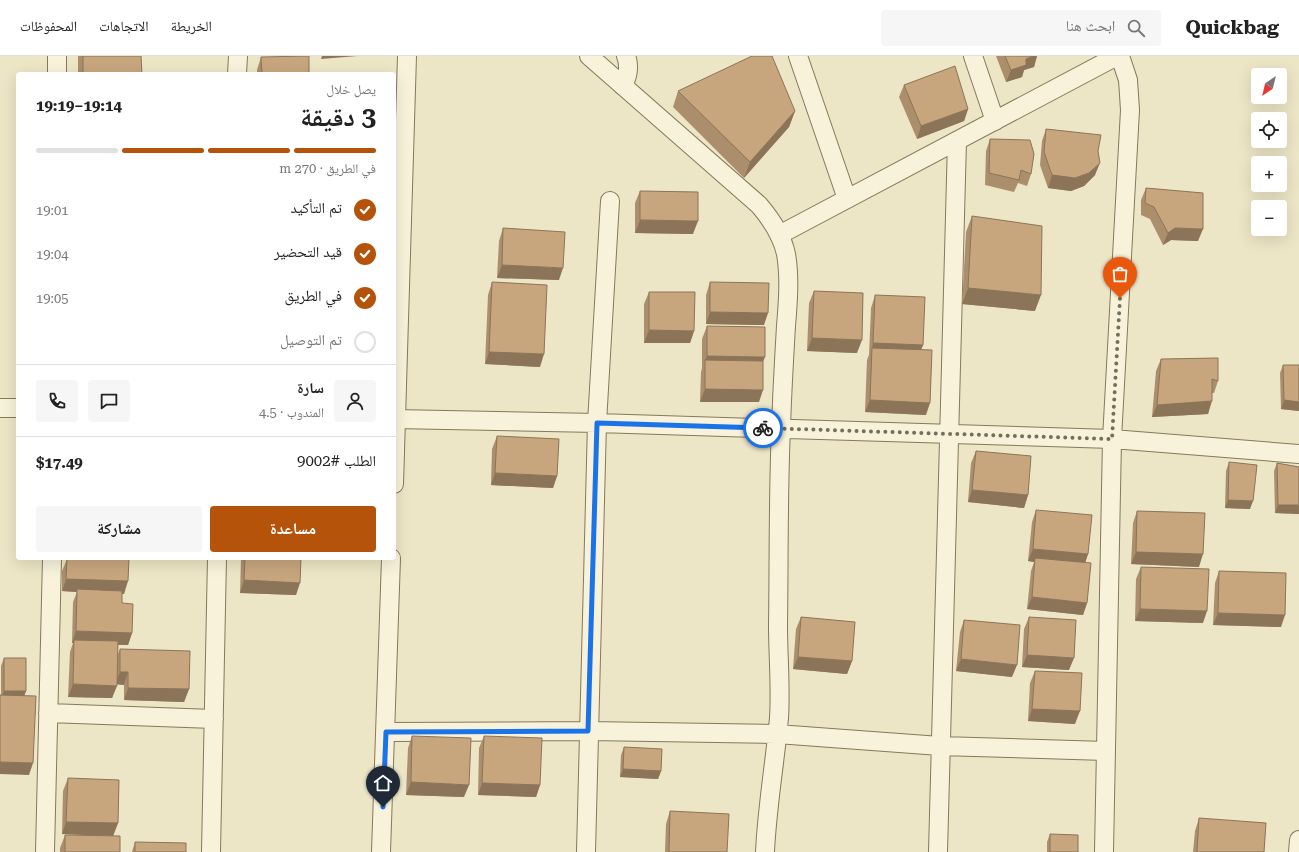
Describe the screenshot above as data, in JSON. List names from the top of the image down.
{
  "north": "bottom left",
  "page": {
    "header": "Quickbag",
    "search": "ابحث هنا",
    "nav": ["الخريطة", "الاتجاهات", "المحفوظات"],
    "map_buttons": ["+", "−"],
    "heading": ["3 دقيقة", "يصل خلال", "19:14–19:19"],
    "panel": [
      "سارة",
      "المندوب · 4.5",
      "الطلب #9002",
      "$17.49"
    ],
    "bar": "في الطريق · 270 m",
    "list": [
      ["تم التأكيد", "19:01"],
      ["قيد التحضير", "19:04"],
      ["في الطريق", "19:05"],
      "تم التوصيل"
    ],
    "buttons": ["مساعدة", "مشاركة"]
  }
}
